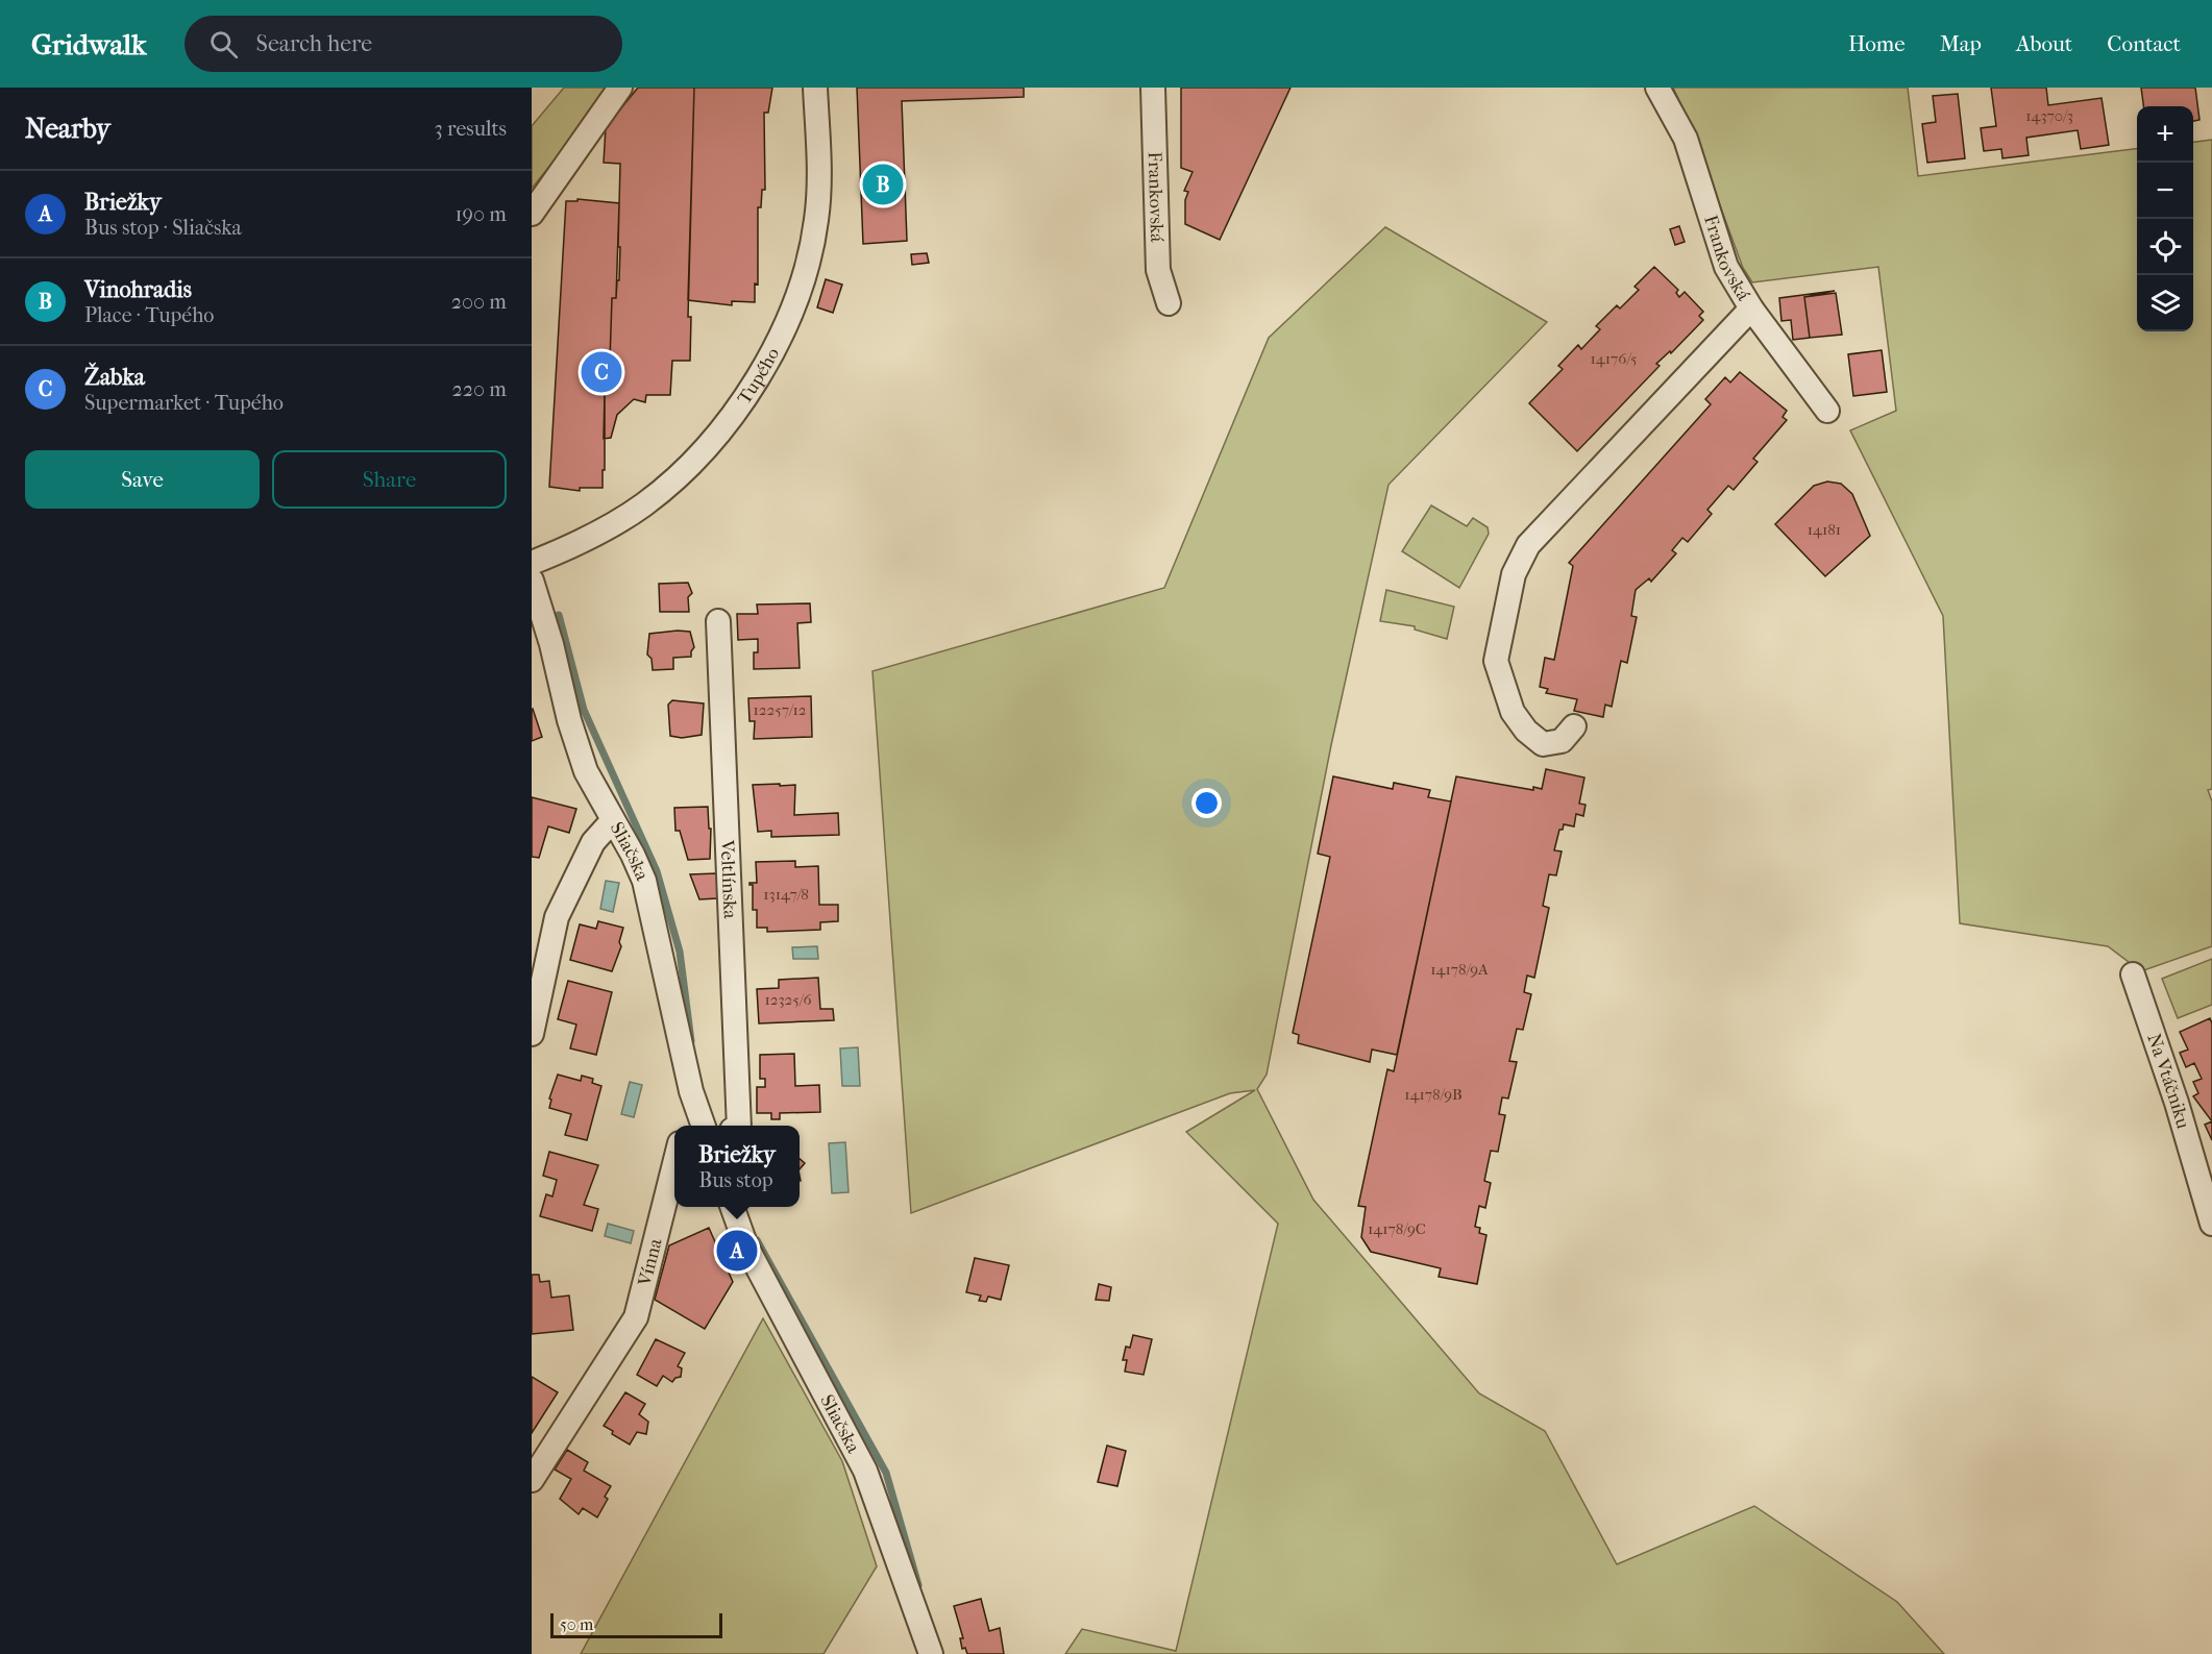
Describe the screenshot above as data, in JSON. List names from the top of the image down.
{
  "streets": {
    "street": [
      "Frankovská",
      "Tupého",
      "Sliačska",
      "Veltlínska",
      "Na Vtáčniku",
      "Vínna"
    ]
  },
  "house_numbers": [
    "14370/3",
    "14176/5",
    "14181",
    "12257/12",
    "13147/8",
    "14178/9A",
    "12325/6",
    "14178/9B",
    "14178/9C"
  ],
  "scale_bar": "50 m",
  "page": {
    "header": "Gridwalk",
    "search": "Search here",
    "nav": [
      "Home",
      "Map",
      "About",
      "Contact"
    ],
    "heading": ["Nearby", "3 results"],
    "map_buttons": ["+", "−"],
    "pins": ["B", "C", "A"],
    "list": [
      {
        "mark": "A",
        "name": "Briežky",
        "note": "Bus stop · Sliačska",
        "value": "190 m"
      },
      {
        "mark": "B",
        "name": "Vinohradis",
        "note": "Place · Tupého",
        "value": "200 m"
      },
      {
        "mark": "C",
        "name": "Žabka",
        "note": "Supermarket · Tupého",
        "value": "220 m"
      }
    ],
    "buttons": ["Save", "Share"],
    "popup": ["Briežky", "Bus stop"],
    "scale": "50 m"
  }
}
